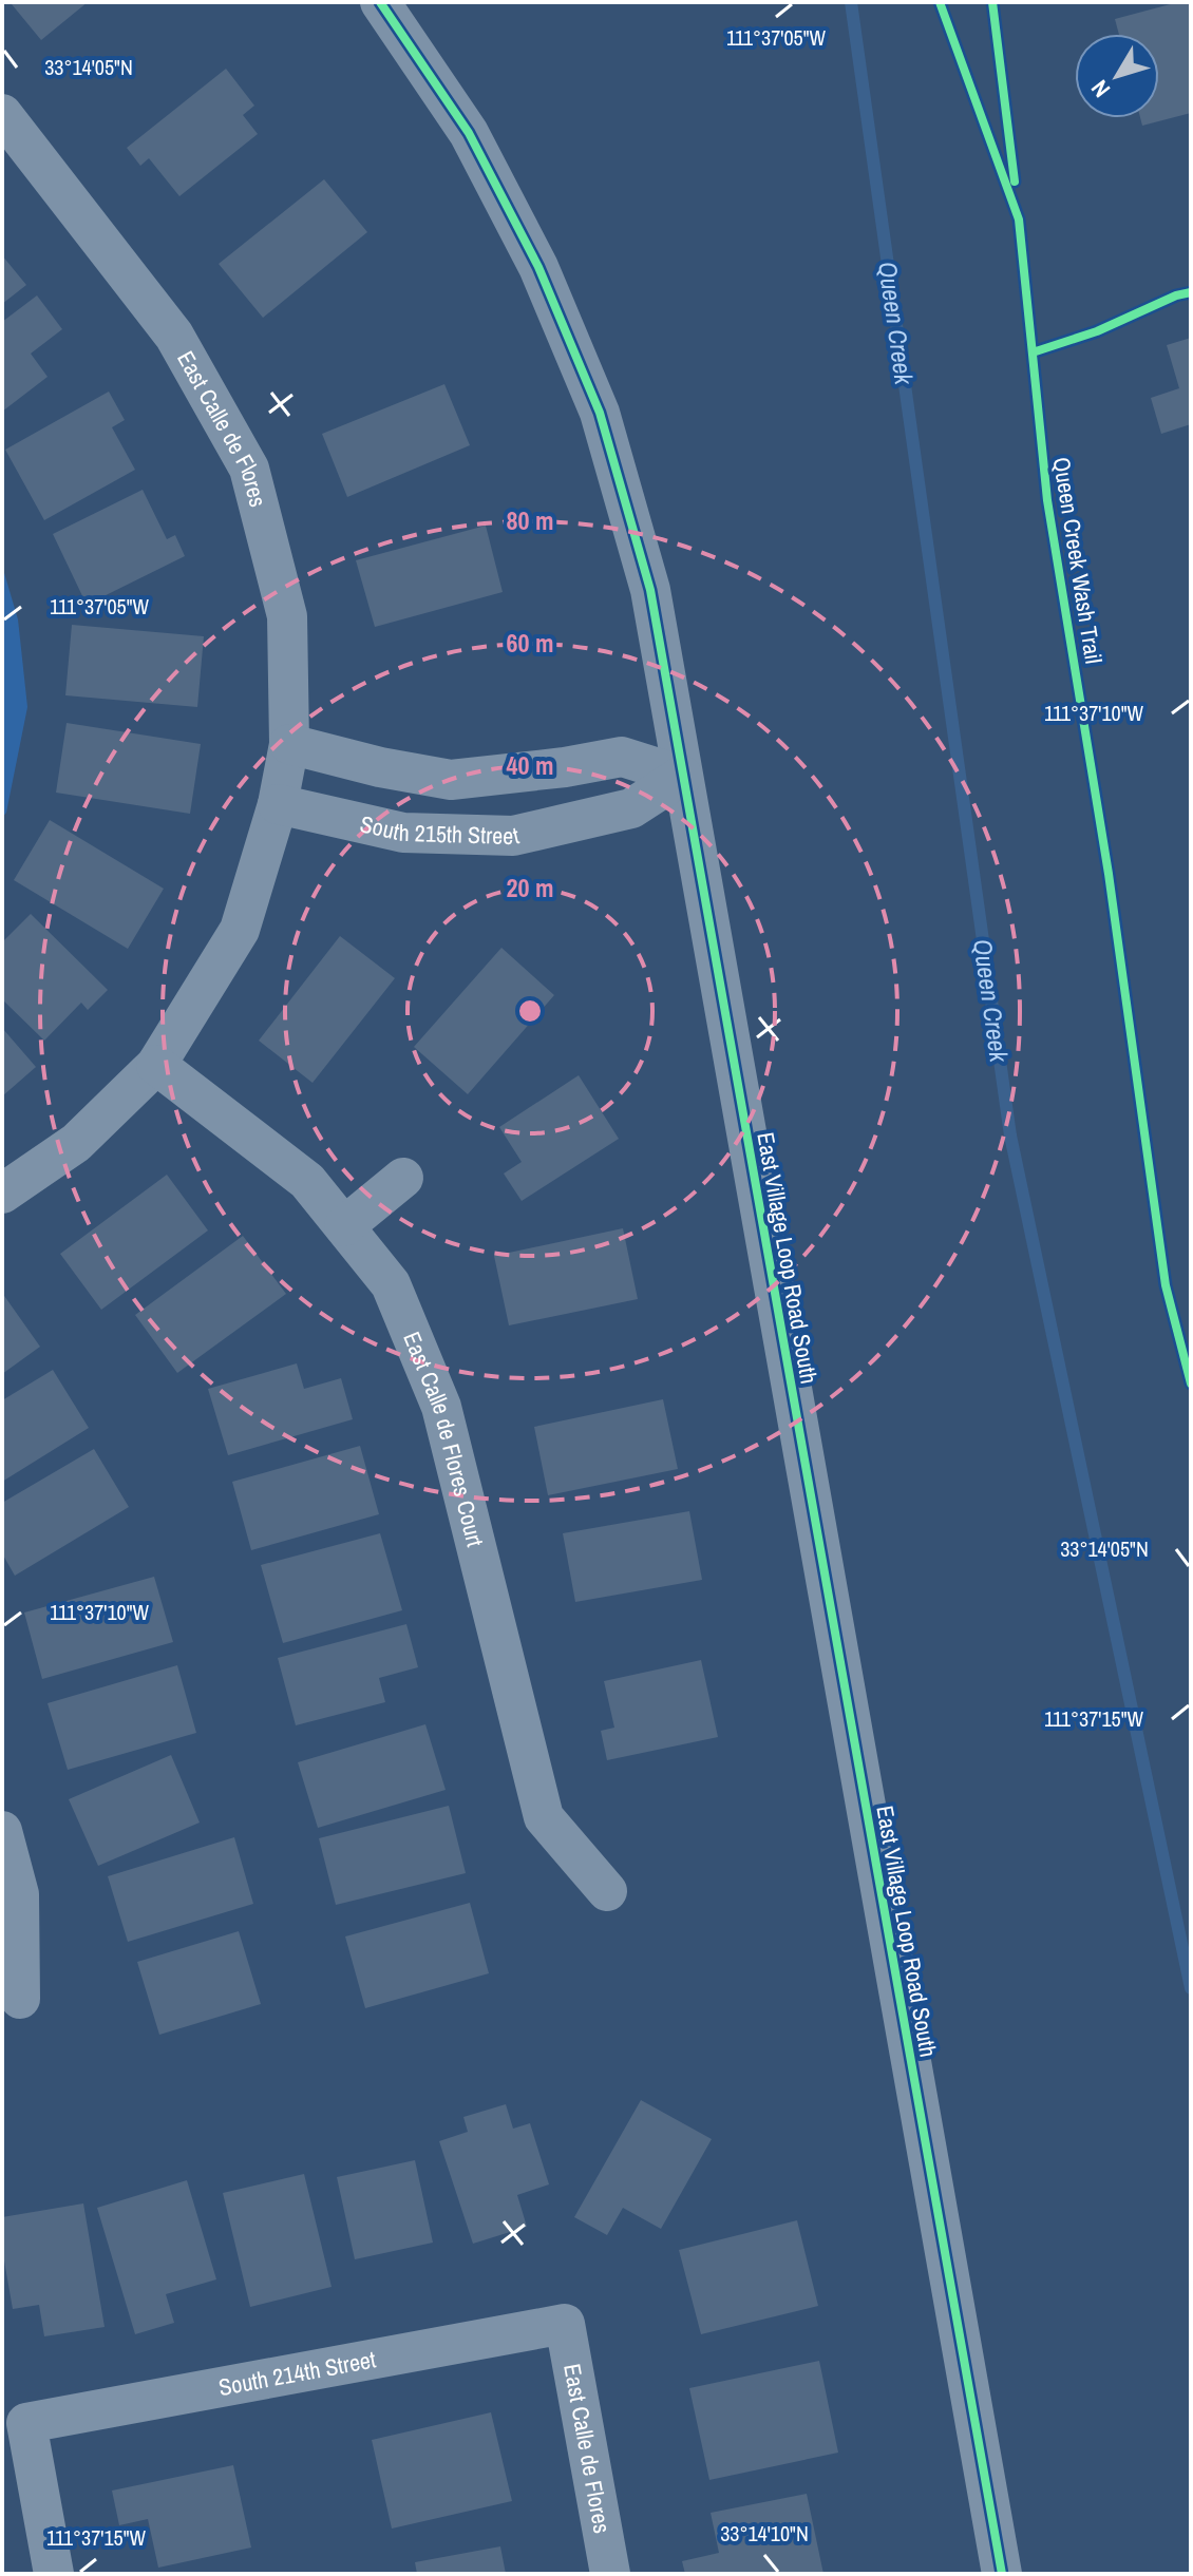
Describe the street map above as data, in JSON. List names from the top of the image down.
{
  "streets": {
    "street": [
      "East Calle de Flores",
      "South 215th Street",
      "East Village Loop Road South",
      "East Calle de Flores Court",
      "South 214th Street"
    ],
    "cycle path": ["Queen Creek Wash Trail"]
  },
  "crossings": [
    ["East Calle de Flores", "South 215th Street"],
    ["East Calle de Flores", "South 214th Street"],
    ["South 215th Street", "East Village Loop Road South"]
  ],
  "water": ["Queen Creek"],
  "north": "bottom left",
  "coordinates": [
    "111°37'05\"W",
    "33°14'05\"N",
    "111°37'10\"W",
    "111°37'15\"W",
    "33°14'10\"N"
  ],
  "rings": [
    "80 m",
    "60 m",
    "40 m",
    "20 m"
  ]
}
